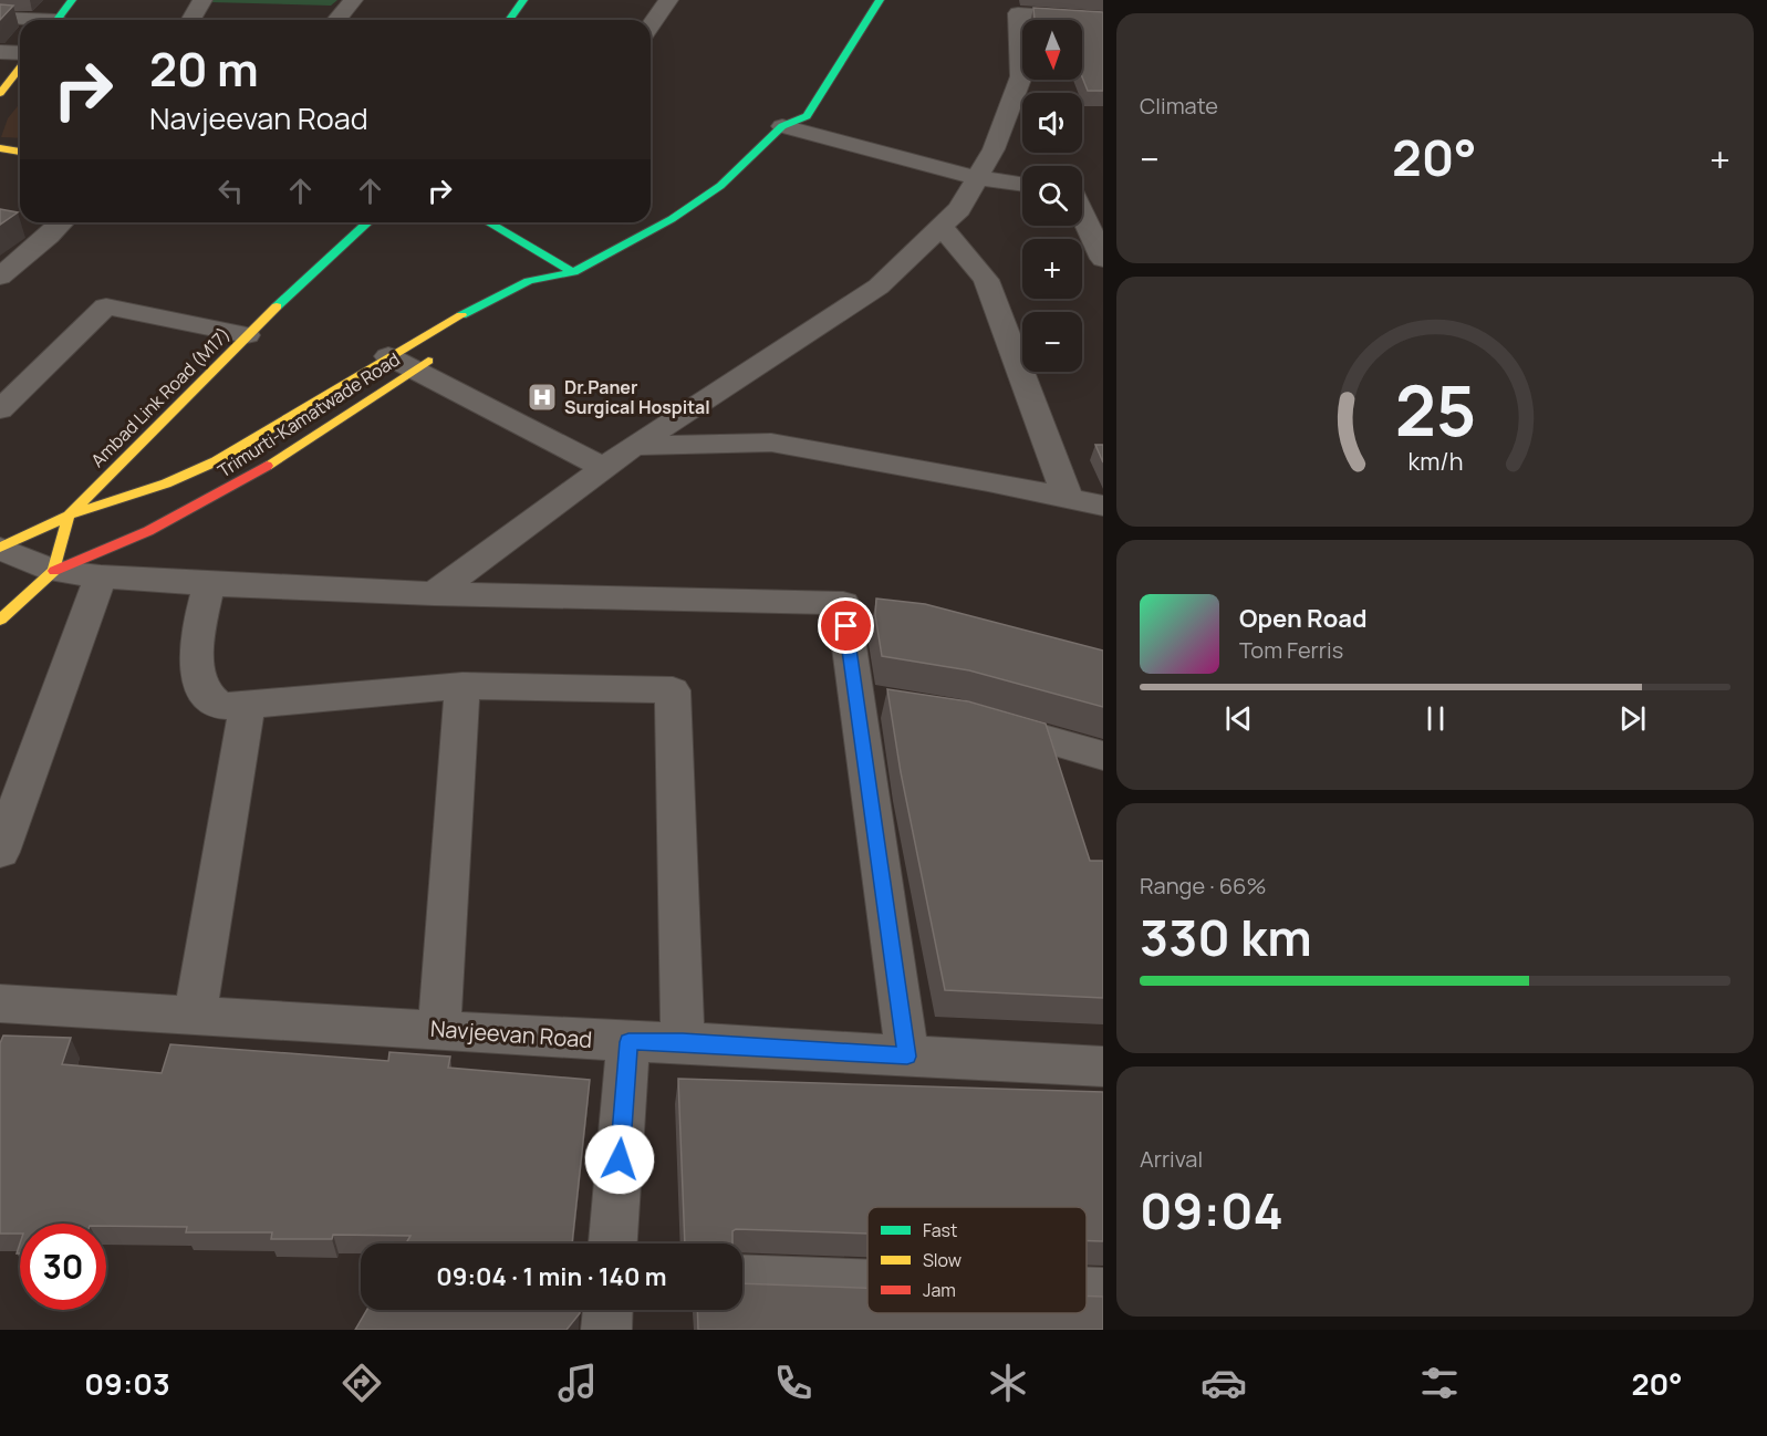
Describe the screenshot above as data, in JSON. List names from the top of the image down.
{
  "streets": {
    "street": ["Ambad Link Road (M17)", "Trimurti-Kamatwade Road", "Navjeevan Road"]
  },
  "crossings": [
    ["Ambad Link Road (M17)", "Trimurti-Kamatwade Road"]
  ],
  "places": {
    "hospital": ["Dr.Paner Surgical Hospital"]
  },
  "legend": ["Fast", "Slow", "Jam"],
  "north": "bottom",
  "page": {
    "tile": [
      "Climate",
      ["Range · 66%", "330 km"],
      ["Arrival", "09:04"]
    ],
    "map_buttons": ["+", "−"],
    "turn": ["20 m", "Navjeevan Road"],
    "heat": ["−", "20°", "+"],
    "song": ["Open Road", "Tom Ferris"],
    "limit": "30",
    "trip": "09:04 · 1 min · 140 m",
    "tabs": ["09:03", "20°"],
    "gauge": ["25", "km/h"]
  }
}
